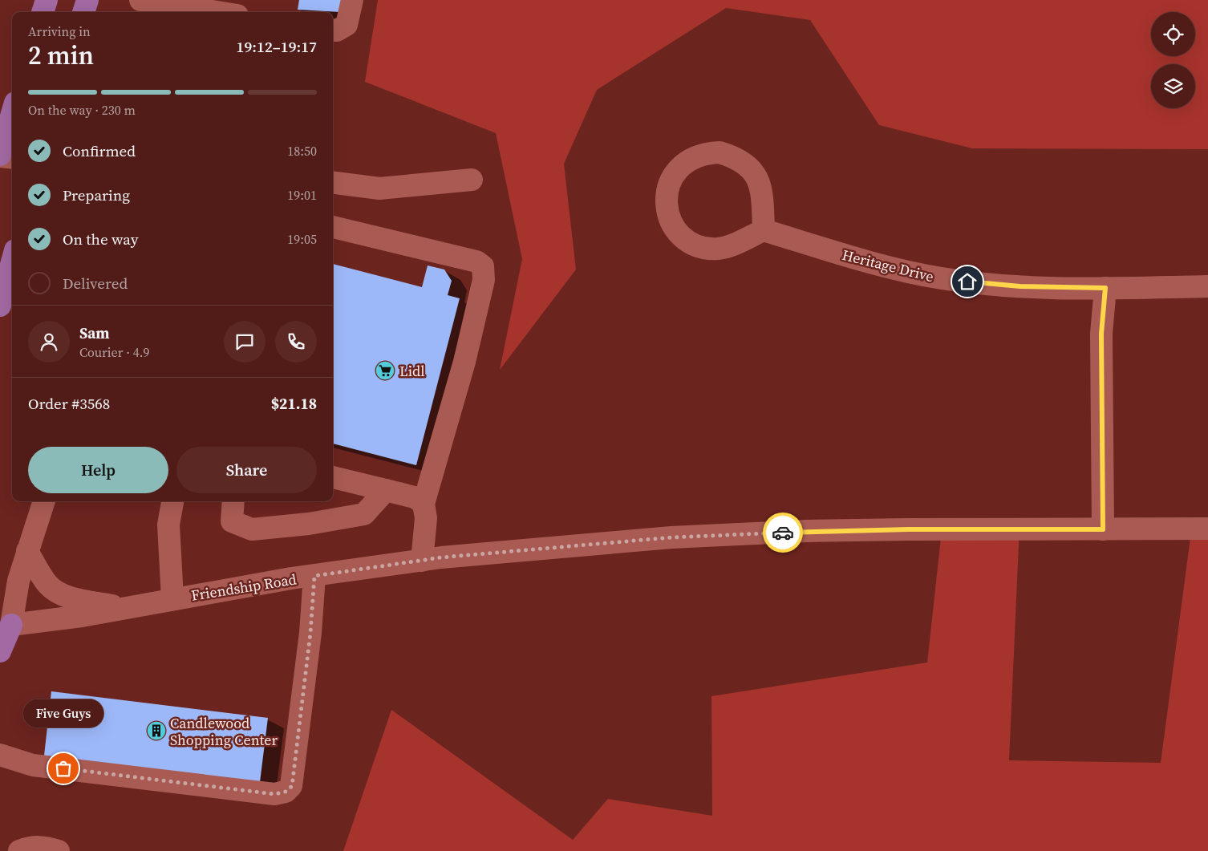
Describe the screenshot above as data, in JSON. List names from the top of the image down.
{
  "streets": {
    "street": ["Heritage Drive", "Friendship Road"]
  },
  "places": {
    "supermarket": ["Lidl"],
    "building": ["Candlewood Shopping Center"],
    "other": ["Five Guys"]
  },
  "page": {
    "heading": ["2 min", "Arriving in", "19:12–19:17"],
    "panel": [
      "Sam",
      "Courier · 4.9",
      "Order #3568",
      "$21.18"
    ],
    "bar": "On the way · 230 m",
    "list": [
      ["Confirmed", "18:50"],
      ["Preparing", "19:01"],
      ["On the way", "19:05"],
      "Delivered"
    ],
    "buttons": ["Help", "Share"],
    "bubble": "Five Guys"
  }
}
